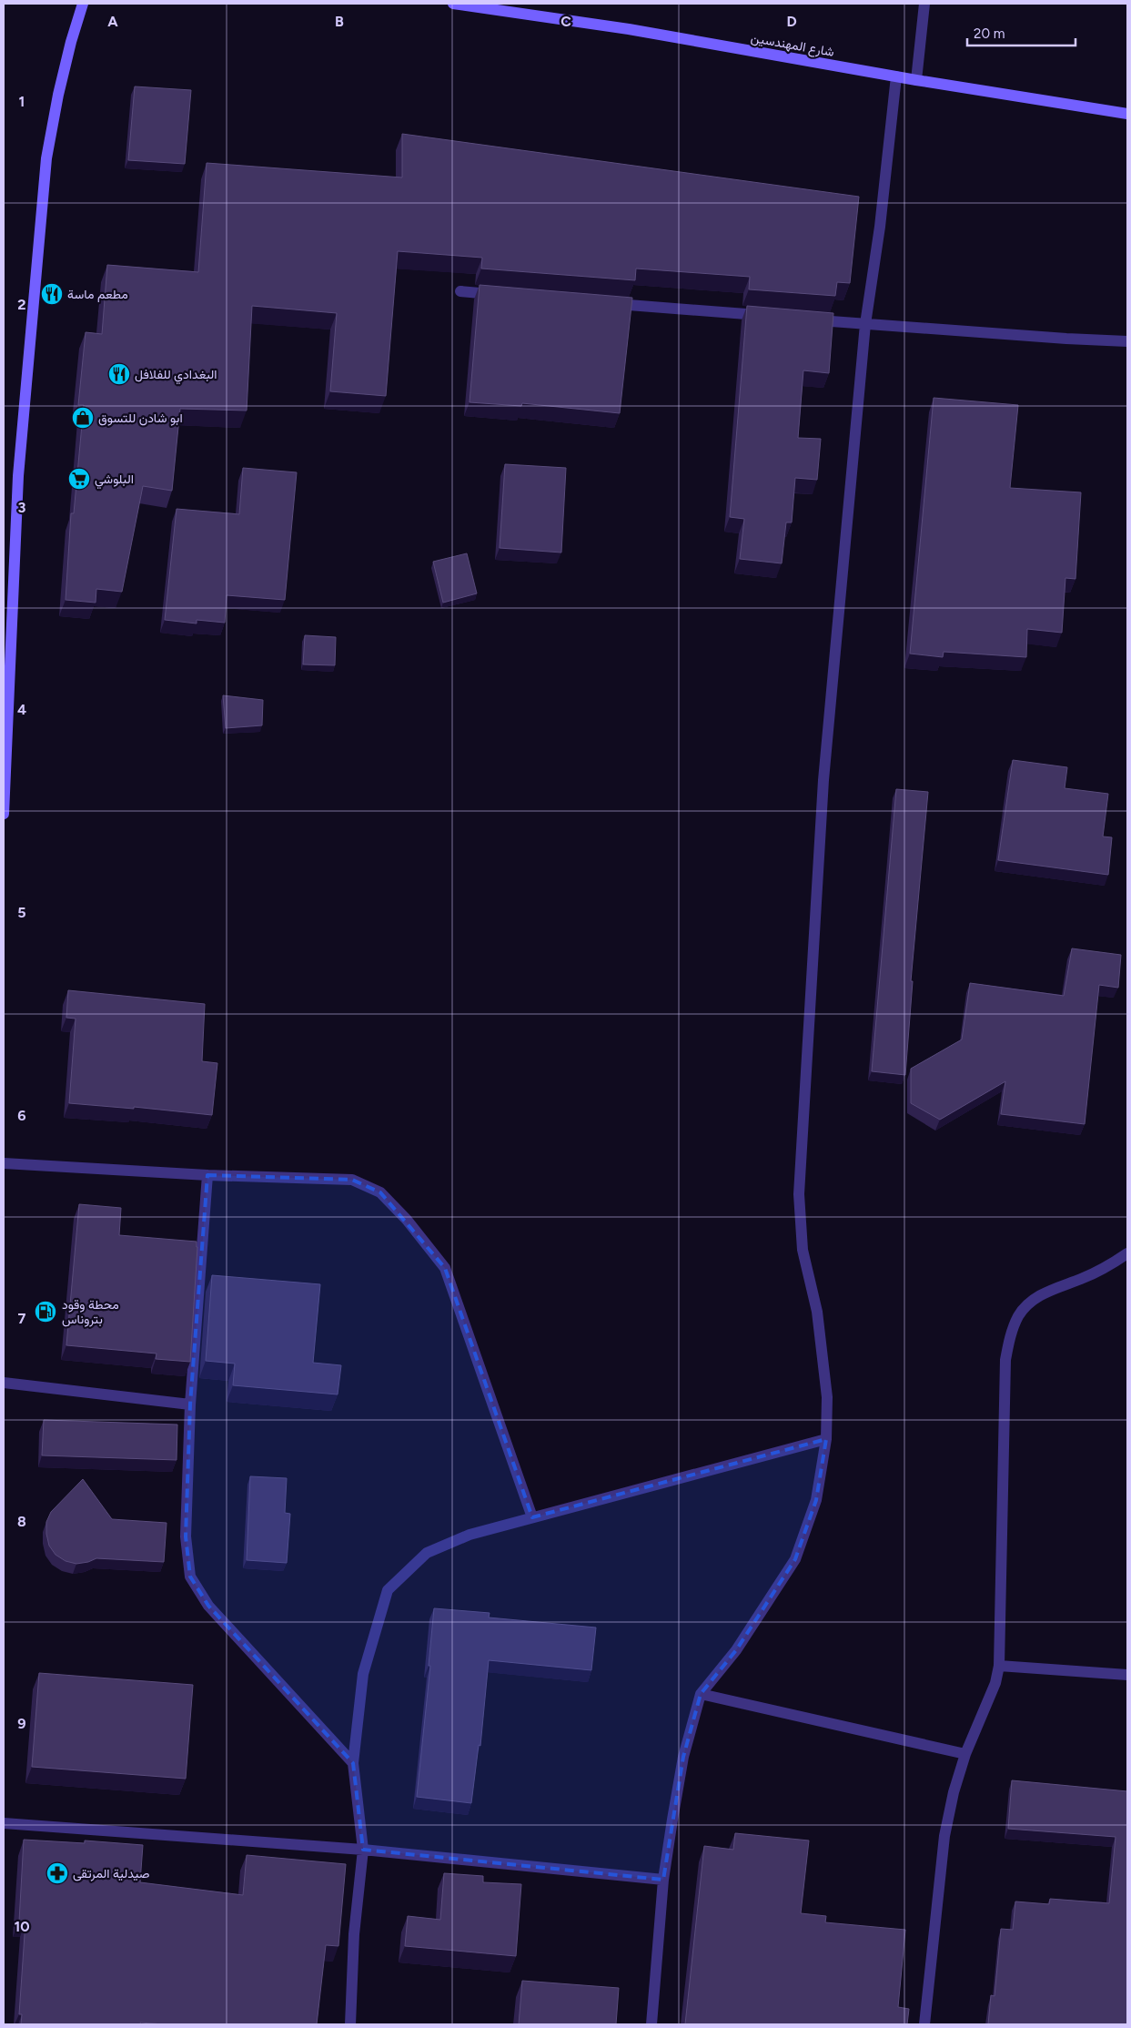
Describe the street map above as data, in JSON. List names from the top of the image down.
{
  "streets": {
    "main road": ["شارع المهندسين"]
  },
  "places": {
    "restaurant": ["مطعم ماسة", "البغدادي للفلافل"],
    "shop": ["ابو شادن للتسوق"],
    "supermarket": ["البلوشي"],
    "fuel station": ["محطة وقود بتروناس"],
    "pharmacy": ["صيدلية المرتقى"]
  },
  "scale_bar": "20 m",
  "grid": {
    "columns": [
      "A",
      "B",
      "C",
      "D"
    ],
    "rows": [
      "1",
      "2",
      "3",
      "4",
      "5",
      "6",
      "7",
      "8",
      "9",
      "10"
    ]
  }
}
